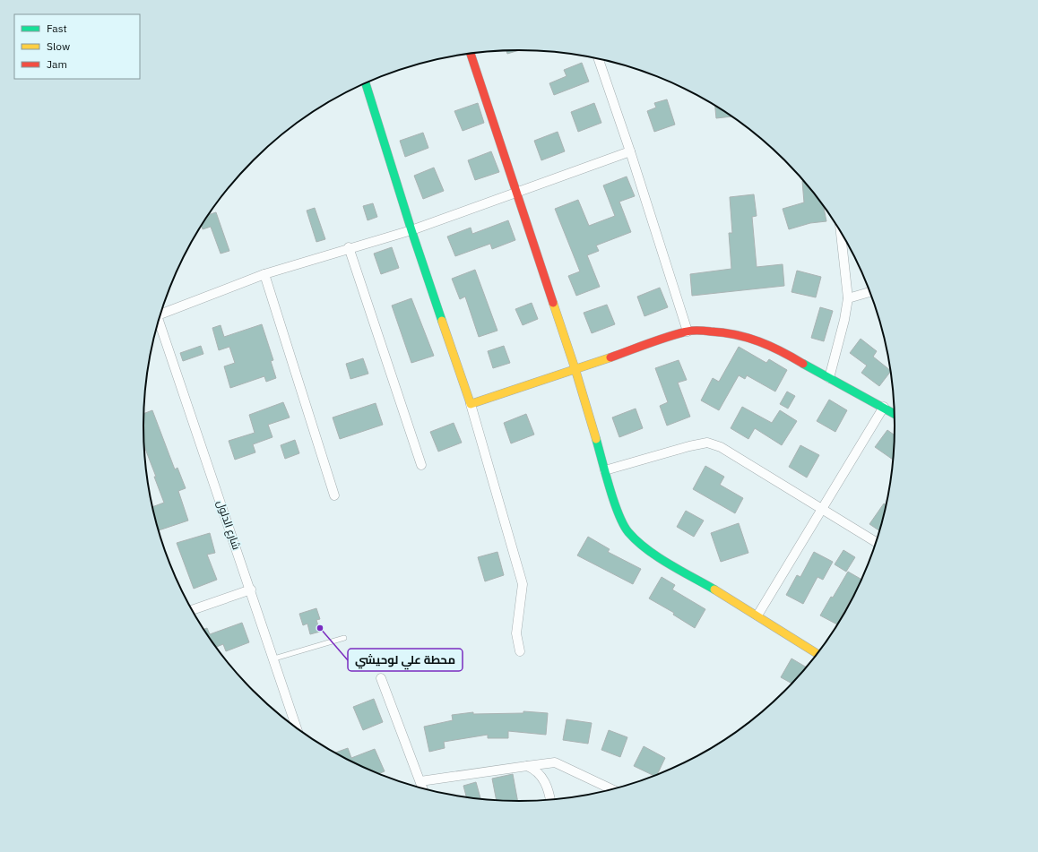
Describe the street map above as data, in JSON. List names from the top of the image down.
{
  "streets": {
    "street": ["شارع الدلول"]
  },
  "places": ["محطة علي لوحيشي"],
  "legend": ["Fast", "Slow", "Jam"]
}
